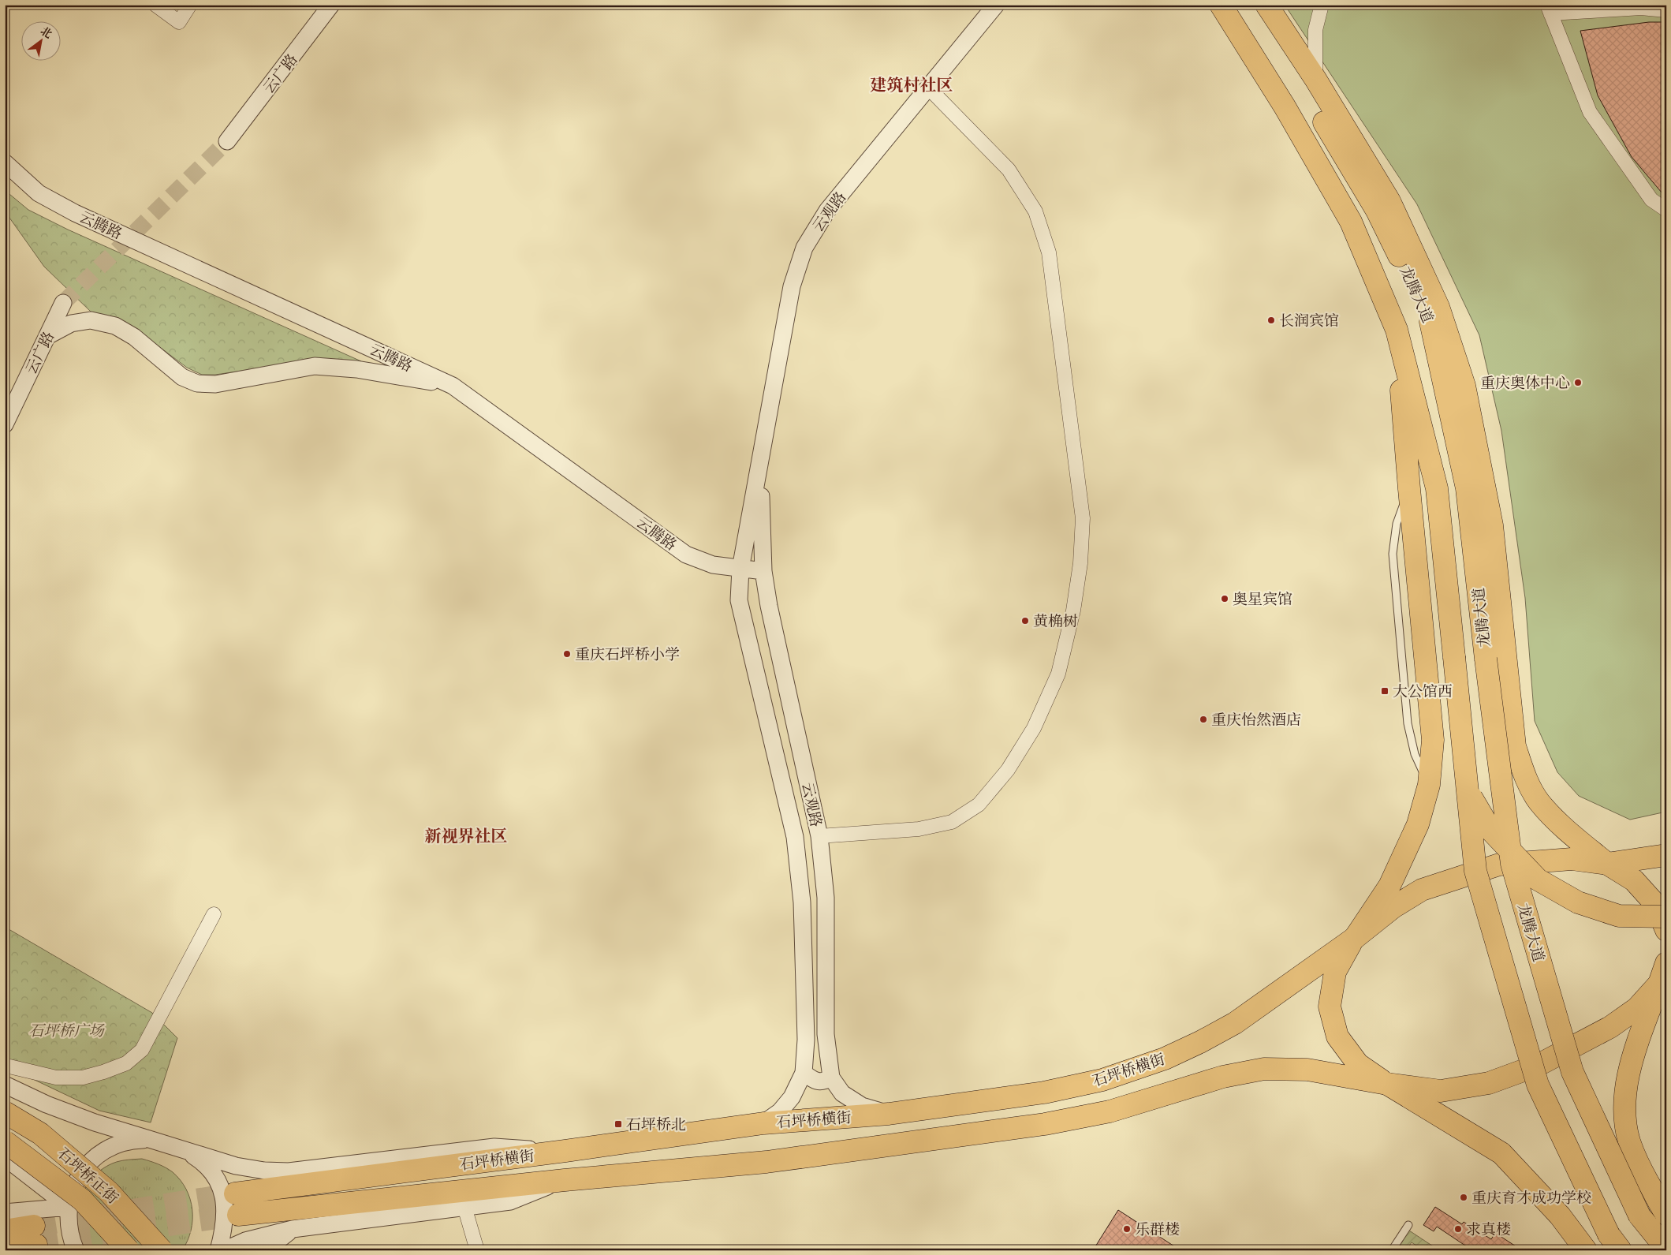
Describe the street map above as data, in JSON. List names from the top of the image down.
{
  "streets": {
    "main road": ["龙腾大道", "石坪桥横街", "石坪桥正街"],
    "street": ["云广路", "云观路", "云腾路"]
  },
  "crossings": [
    ["云观路", "云腾路"],
    ["云观路", "石坪桥横街"]
  ],
  "districts": ["建筑村社区", "新视界社区"],
  "parks": ["石坪桥广场"],
  "places": {
    "other": [
      "长润宾馆",
      "重庆奥体中心",
      "奥星宾馆",
      "黄桷树",
      "重庆石坪桥小学",
      "重庆怡然酒店",
      "重庆育才成功学校",
      "乐群楼",
      "求真楼"
    ],
    "transit": ["大公馆西", "石坪桥北"]
  },
  "north": "top right"
}
